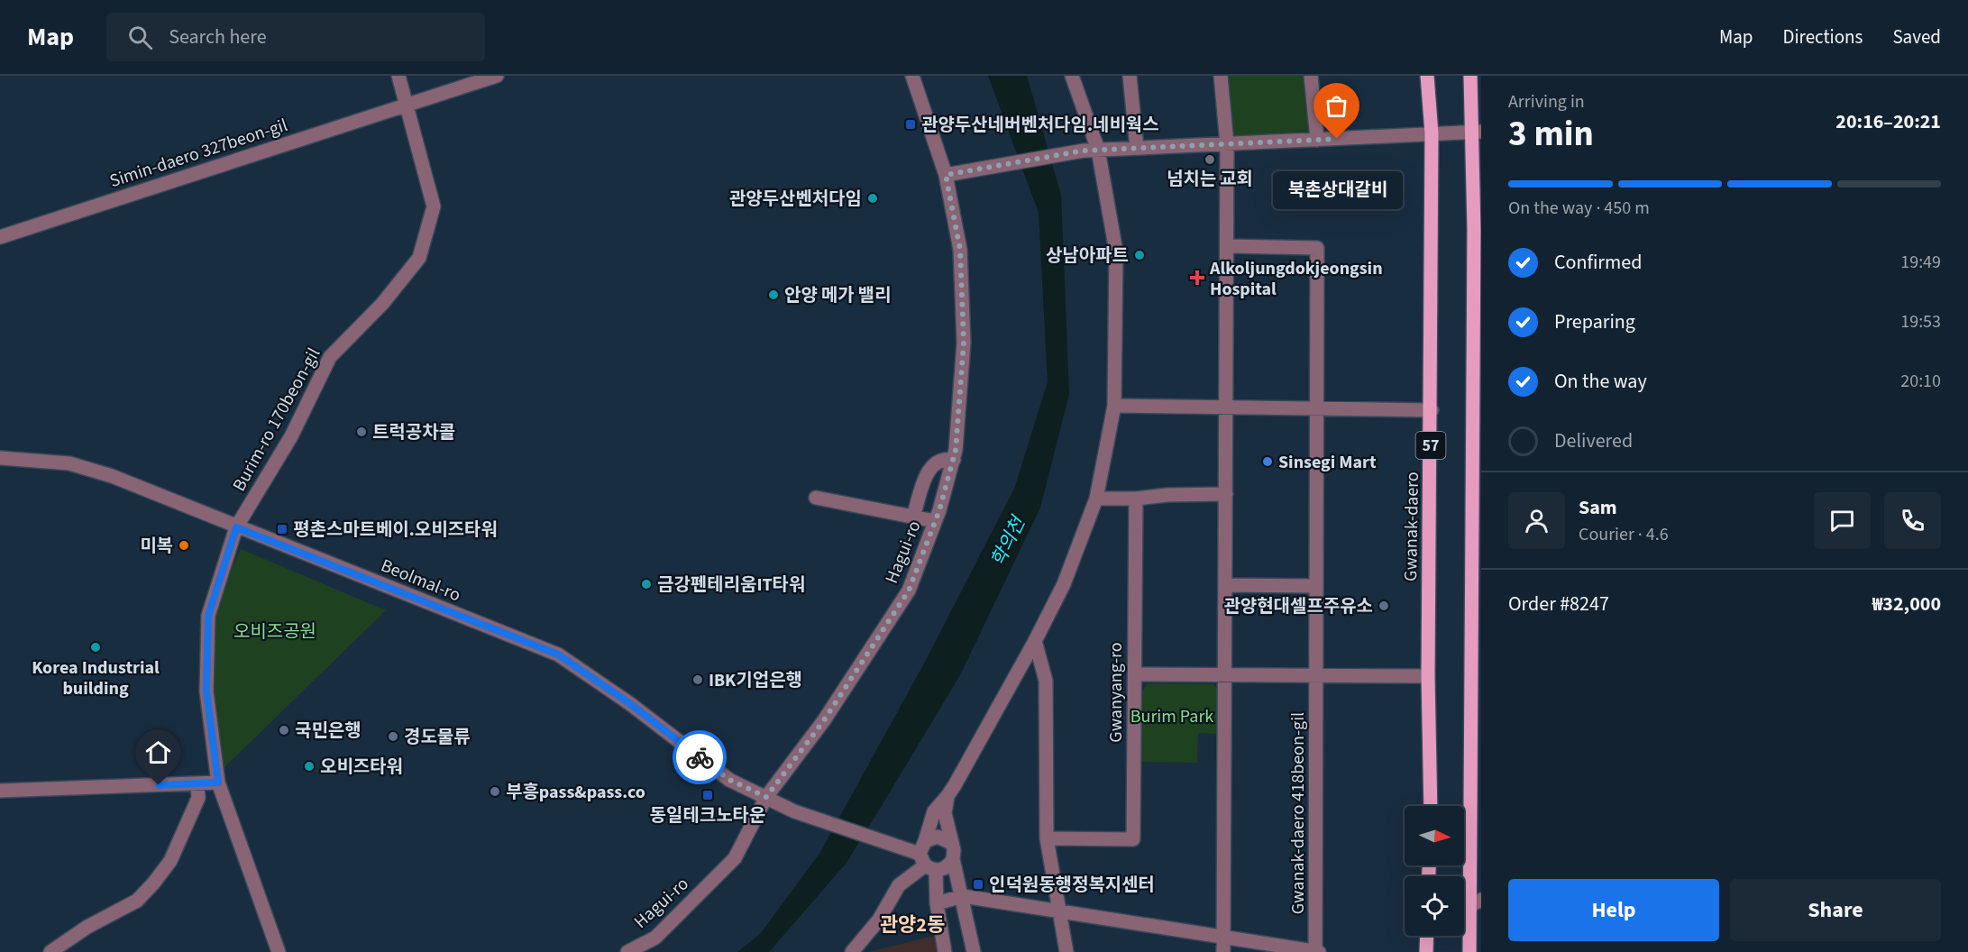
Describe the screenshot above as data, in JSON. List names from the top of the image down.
{
  "streets": {
    "main road": ["57", "Gwanak-daero"],
    "street": [
      "Simin-daero 327beon-gil",
      "Burim-ro 170beon-gil",
      "Hagui-ro",
      "Beolmal-ro",
      "Gwanyang-ro",
      "Gwanak-daero 418beon-gil"
    ]
  },
  "crossings": [
    ["Simin-daero 327beon-gil", "Burim-ro 170beon-gil"],
    ["Burim-ro 170beon-gil", "Beolmal-ro"],
    ["Hagui-ro", "Beolmal-ro"]
  ],
  "districts": ["관양2동"],
  "water": ["학의천"],
  "parks": ["오비즈공원", "Burim Park"],
  "places": {
    "transit": [
      "관양두산네버벤처다임.네비웍스",
      "평촌스마트베이.오비즈타워",
      "동일테크노타운",
      "인덕원동행정복지센터"
    ],
    "other": [
      "북촌상대갈비",
      "넘치는 교회",
      "관양두산벤처다임",
      "상남아파트",
      "안양 메가 밸리",
      "트럭공차콜",
      "Sinsegi Mart",
      "미복",
      "금강펜테리움IT타워",
      "관양현대셀프주유소",
      "Korea Industrial building",
      "IBK기업은행",
      "국민은행",
      "경도물류",
      "오비즈타워",
      "부흥pass&pass.co"
    ],
    "health": ["Alkoljungdokjeongsin Hospital"]
  },
  "north": "right",
  "page": {
    "header": "Map",
    "search": "Search here",
    "nav": ["Map", "Directions", "Saved"],
    "heading": ["3 min", "Arriving in", "20:16–20:21"],
    "panel": [
      "Sam",
      "Courier · 4.6",
      "Order #8247",
      "₩32,000"
    ],
    "bar": "On the way · 450 m",
    "bubble": "북촌상대갈비",
    "list": [
      ["Confirmed", "19:49"],
      ["Preparing", "19:53"],
      ["On the way", "20:10"],
      "Delivered"
    ],
    "buttons": ["Help", "Share"]
  }
}
